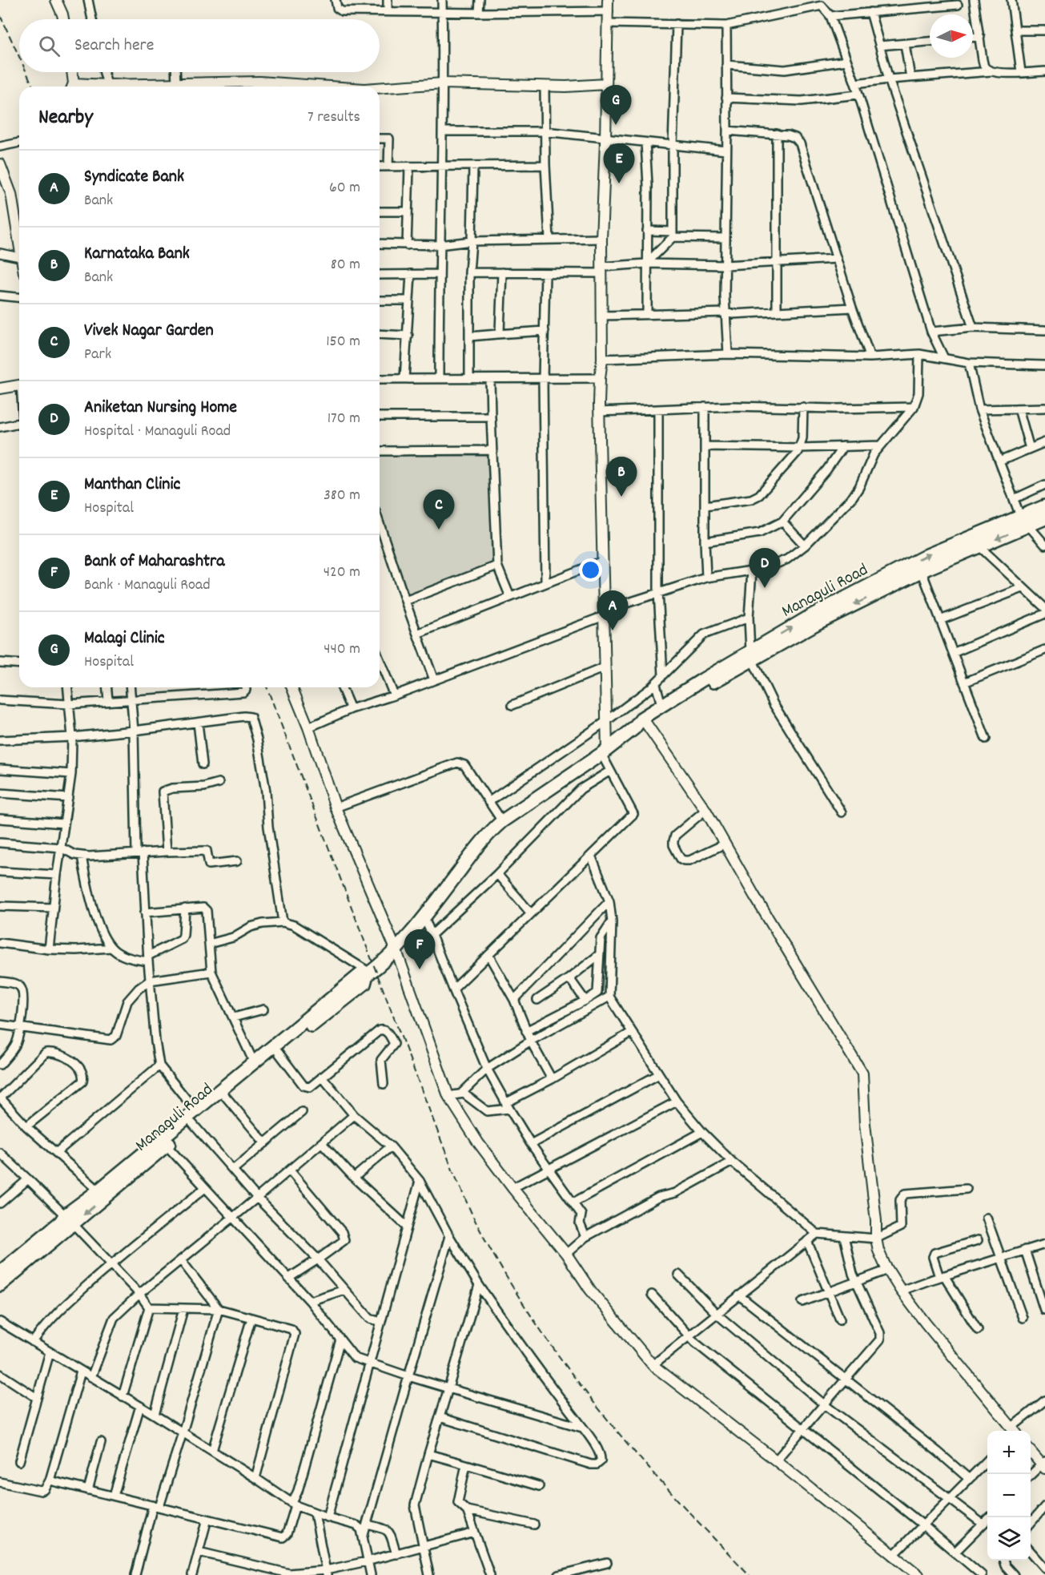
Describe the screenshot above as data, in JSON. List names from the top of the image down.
{
  "streets": {
    "main road": ["Managuli Road"]
  },
  "north": "right",
  "page": {
    "search": "Search here",
    "pins": [
      "G",
      "E",
      "B",
      "C",
      "D",
      "A",
      "F"
    ],
    "heading": ["Nearby", "7 results"],
    "list": [
      {
        "mark": "A",
        "name": "Syndicate Bank",
        "note": "Bank",
        "value": "60 m"
      },
      {
        "mark": "B",
        "name": "Karnataka Bank",
        "note": "Bank",
        "value": "80 m"
      },
      {
        "mark": "C",
        "name": "Vivek Nagar Garden",
        "note": "Park",
        "value": "150 m"
      },
      {
        "mark": "D",
        "name": "Aniketan Nursing Home",
        "note": "Hospital · Managuli Road",
        "value": "170 m"
      },
      {
        "mark": "E",
        "name": "Manthan Clinic",
        "note": "Hospital",
        "value": "380 m"
      },
      {
        "mark": "F",
        "name": "Bank of Maharashtra",
        "note": "Bank · Managuli Road",
        "value": "420 m"
      },
      {
        "mark": "G",
        "name": "Malagi Clinic",
        "note": "Hospital",
        "value": "440 m"
      }
    ],
    "map_buttons": ["+", "−"]
  }
}
